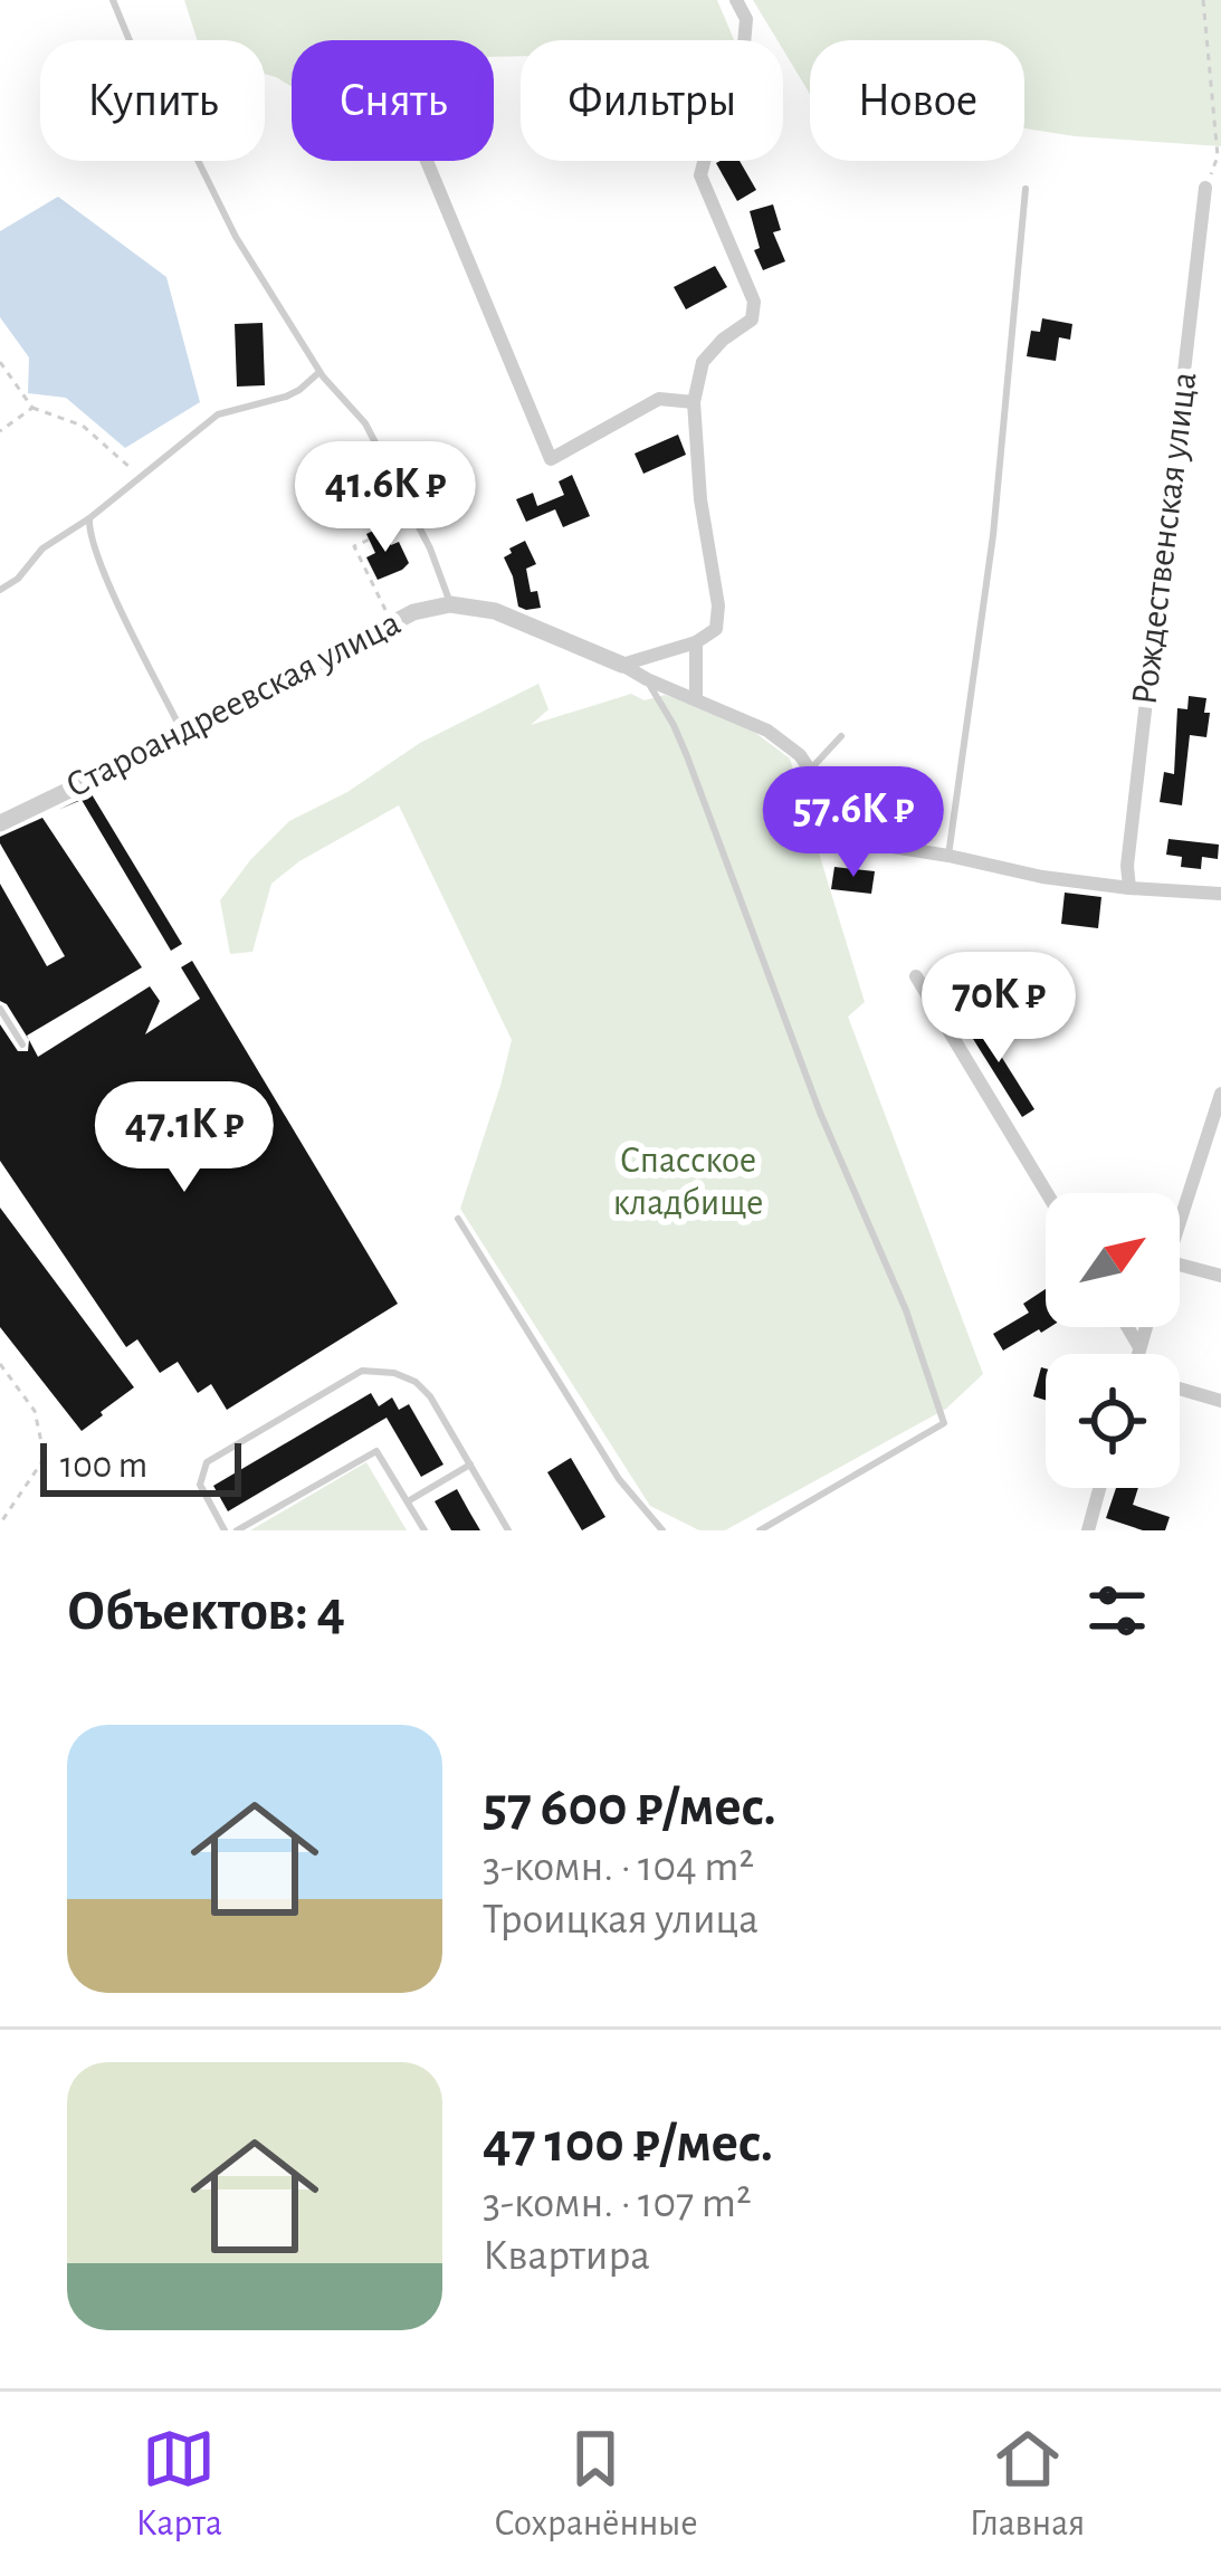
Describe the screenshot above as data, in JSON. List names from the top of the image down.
{
  "streets": {
    "street": ["Рождественская улица", "Староандреевская улица"]
  },
  "parks": ["Спасское кладбище"],
  "scale_bar": "100 m",
  "north": "top right",
  "page": {
    "chip": [
      "Купить",
      "Снять",
      "Фильтры",
      "Новое"
    ],
    "price": [
      "41.6K ₽",
      "57.6K ₽",
      "70K ₽",
      "47.1K ₽"
    ],
    "scale": "100 m",
    "heading": "Объектов: 4",
    "list": [
      {
        "name": "57 600 ₽/мес.",
        "note": "3-комн. · 104 m² · Троицкая улица"
      },
      {
        "name": "47 100 ₽/мес.",
        "note": "3-комн. · 107 m² · Квартира"
      }
    ],
    "tabs": ["Карта", "Сохранённые", "Главная"]
  }
}
